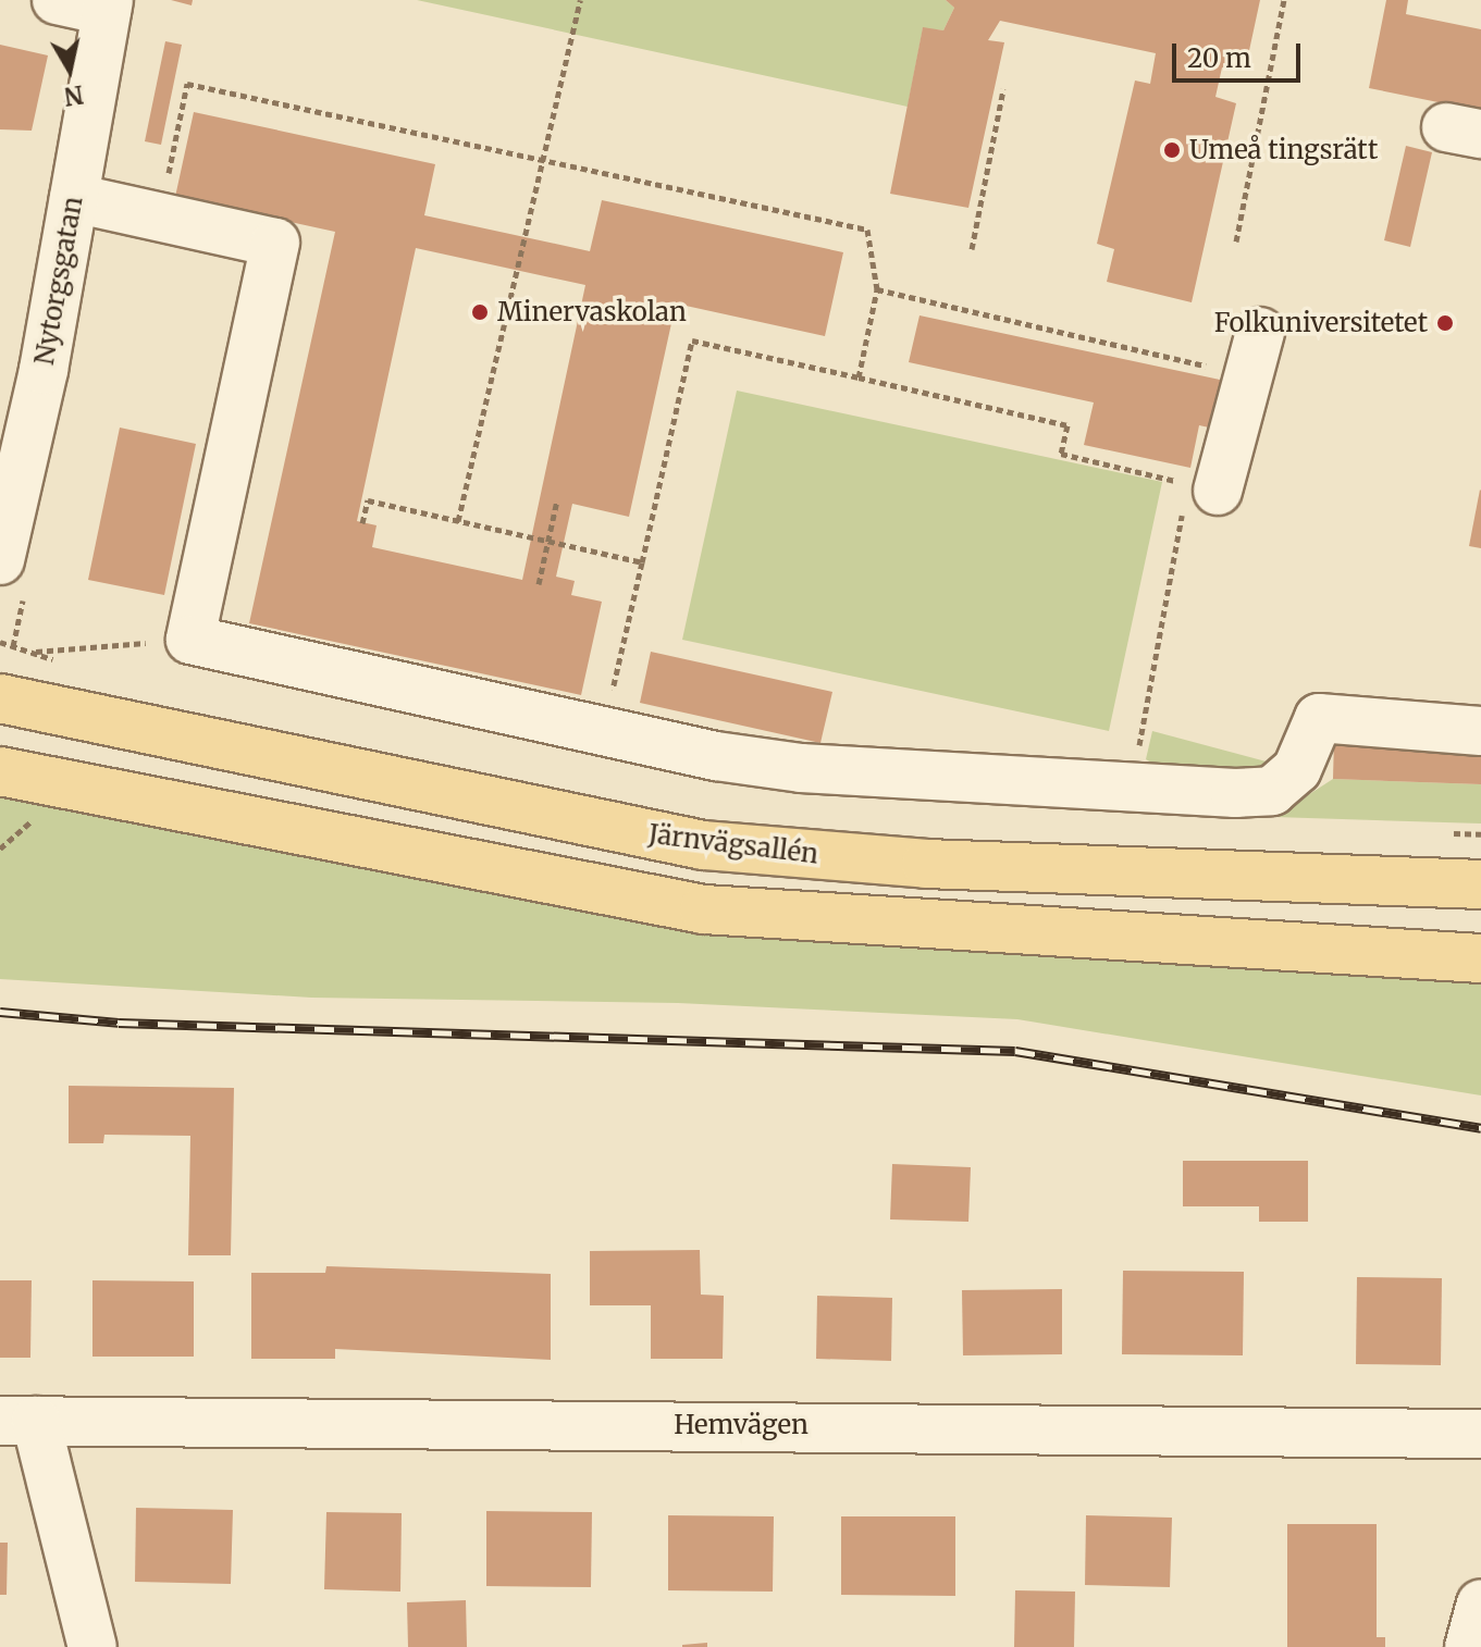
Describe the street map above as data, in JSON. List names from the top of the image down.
{
  "streets": {
    "main road": ["Järnvägsallén"],
    "street": ["Nytorgsgatan", "Hemvägen"]
  },
  "places": ["Umeå tingsrätt", "Minervaskolan", "Folkuniversitetet"],
  "scale_bar": "20 m",
  "north": "bottom"
}
